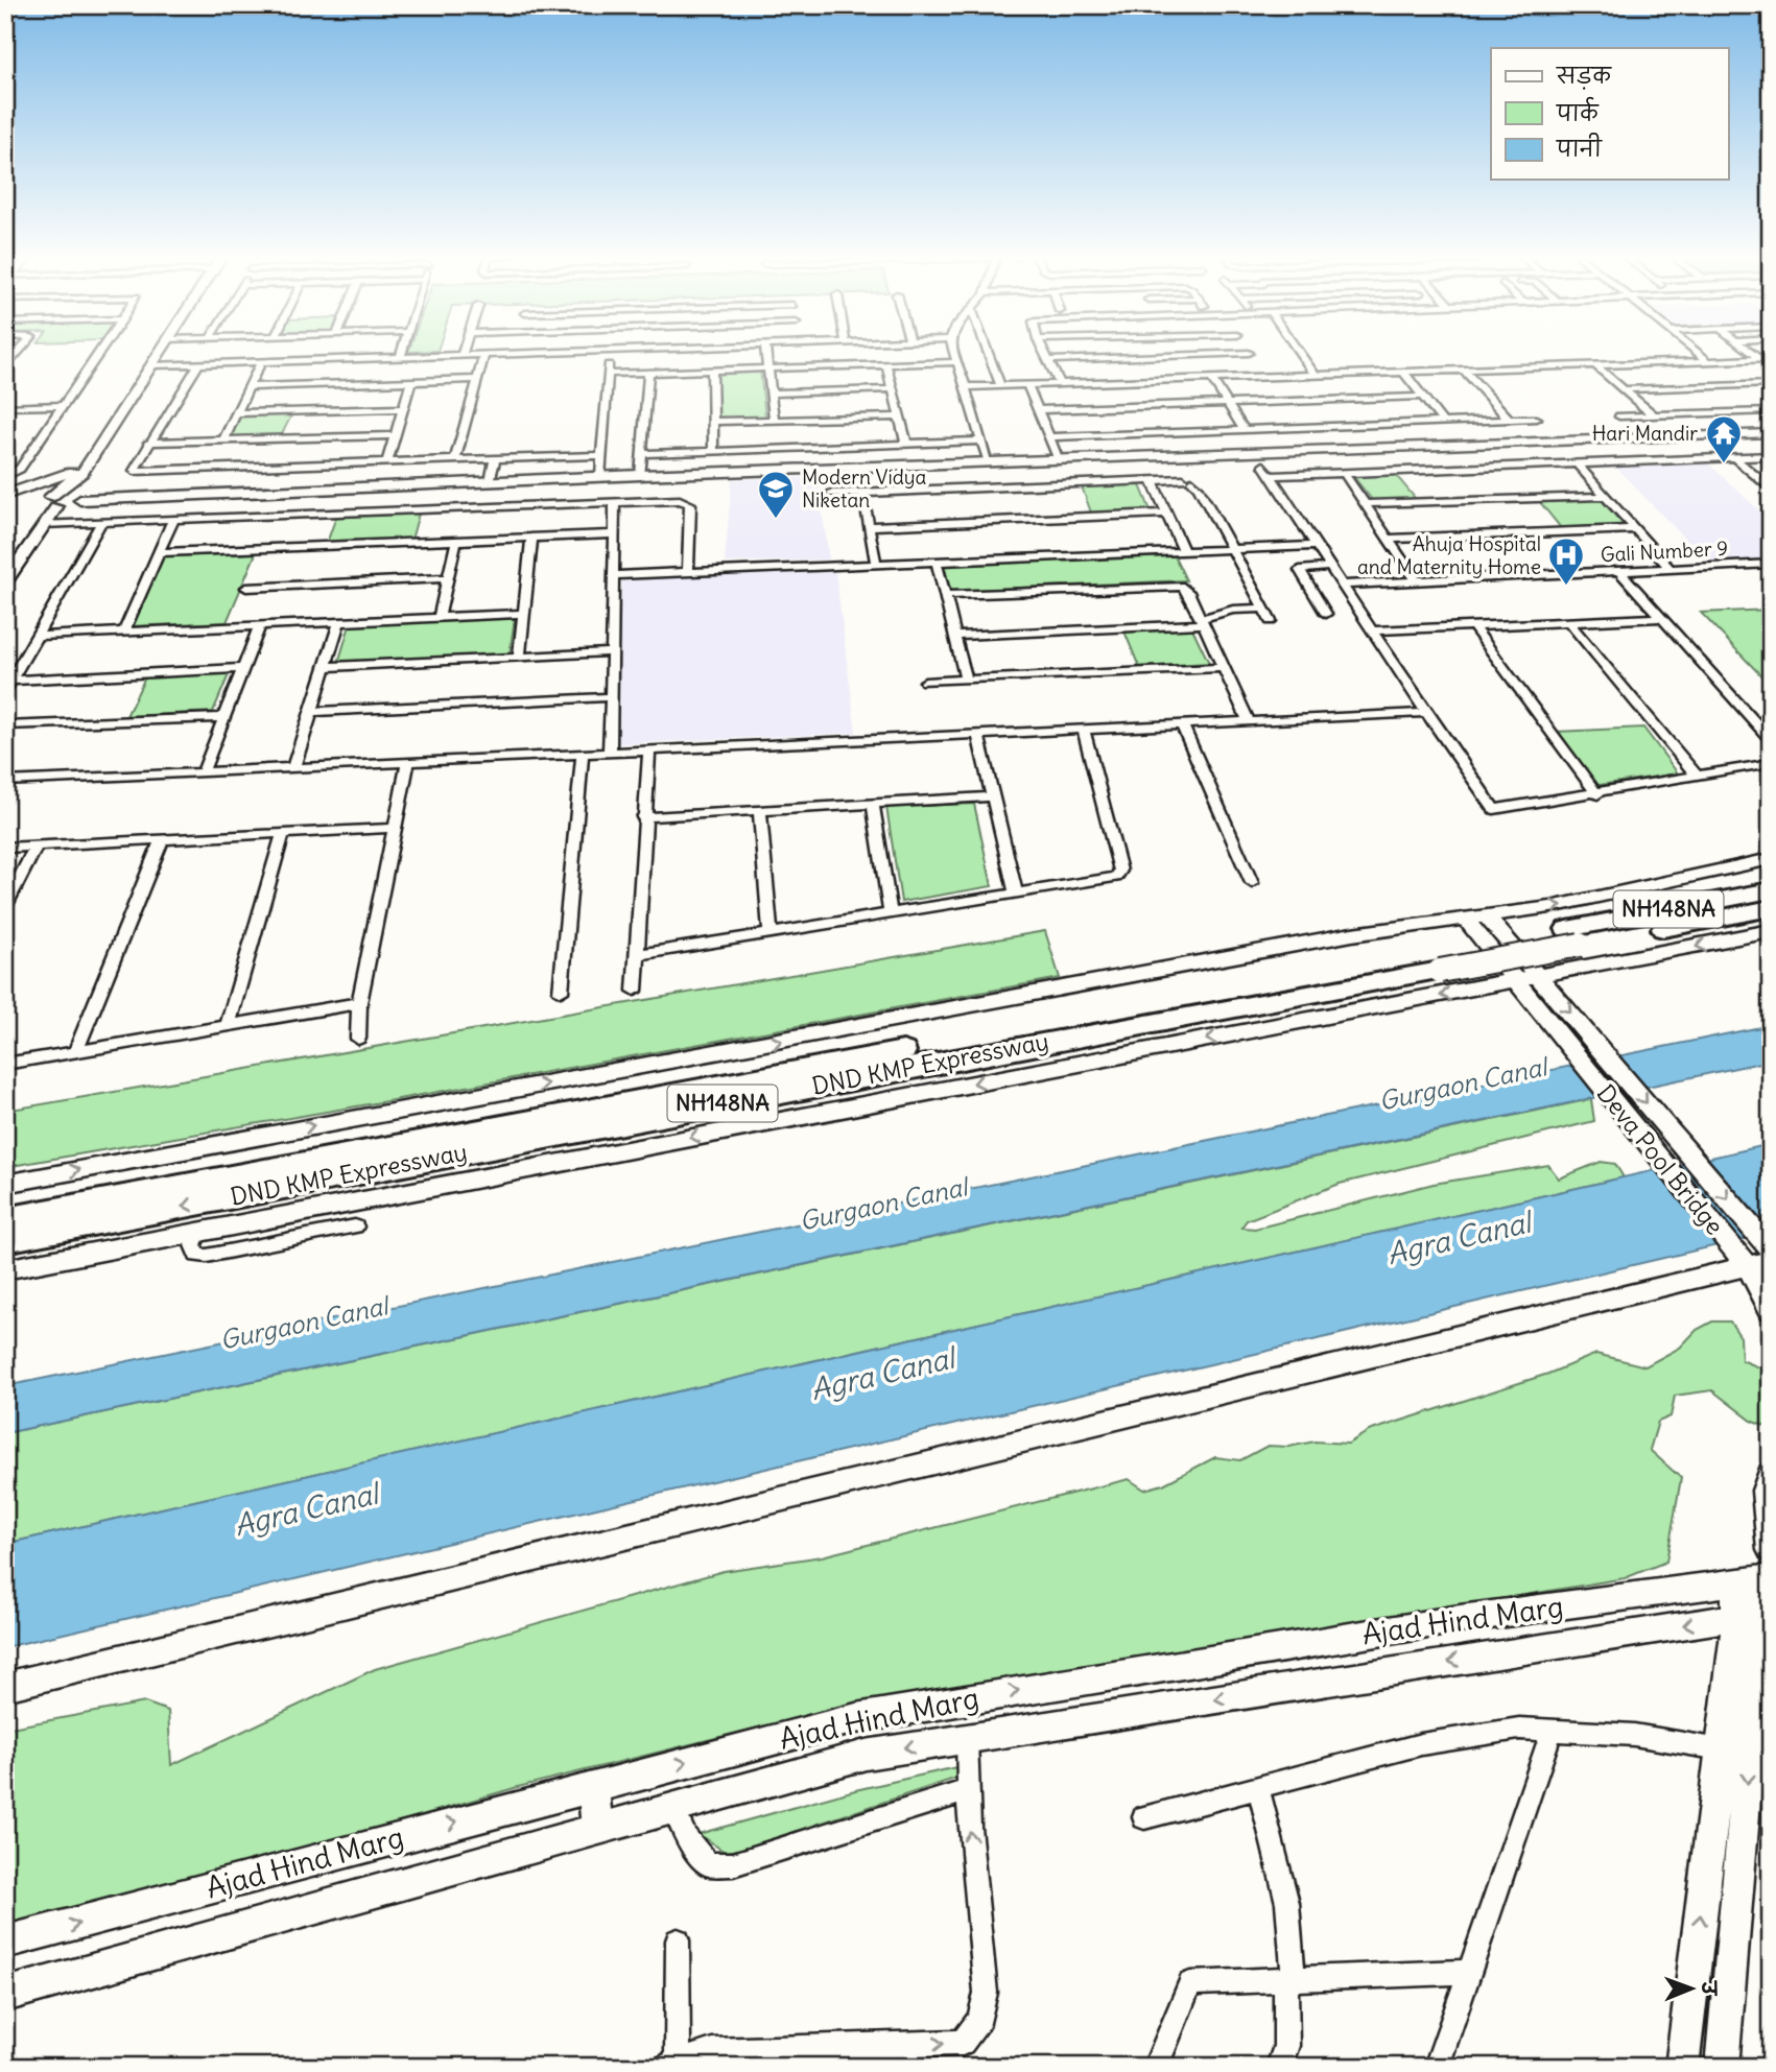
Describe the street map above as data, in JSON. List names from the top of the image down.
{
  "streets": {
    "highway": ["NH148NA", "DND KMP Expressway"],
    "street": ["Gali Number 9", "Deva Pool Bridge", "Ajad Hind Marg"]
  },
  "water": ["Gurgaon Canal", "Agra Canal"],
  "places": {
    "temple": ["Hari Mandir"],
    "school or university": ["Modern Vidya Niketan"],
    "hospital": ["Ahuja Hospital and Maternity Home"]
  },
  "legend": ["सड़क", "पार्क", "पानी"],
  "north": "right"
}
